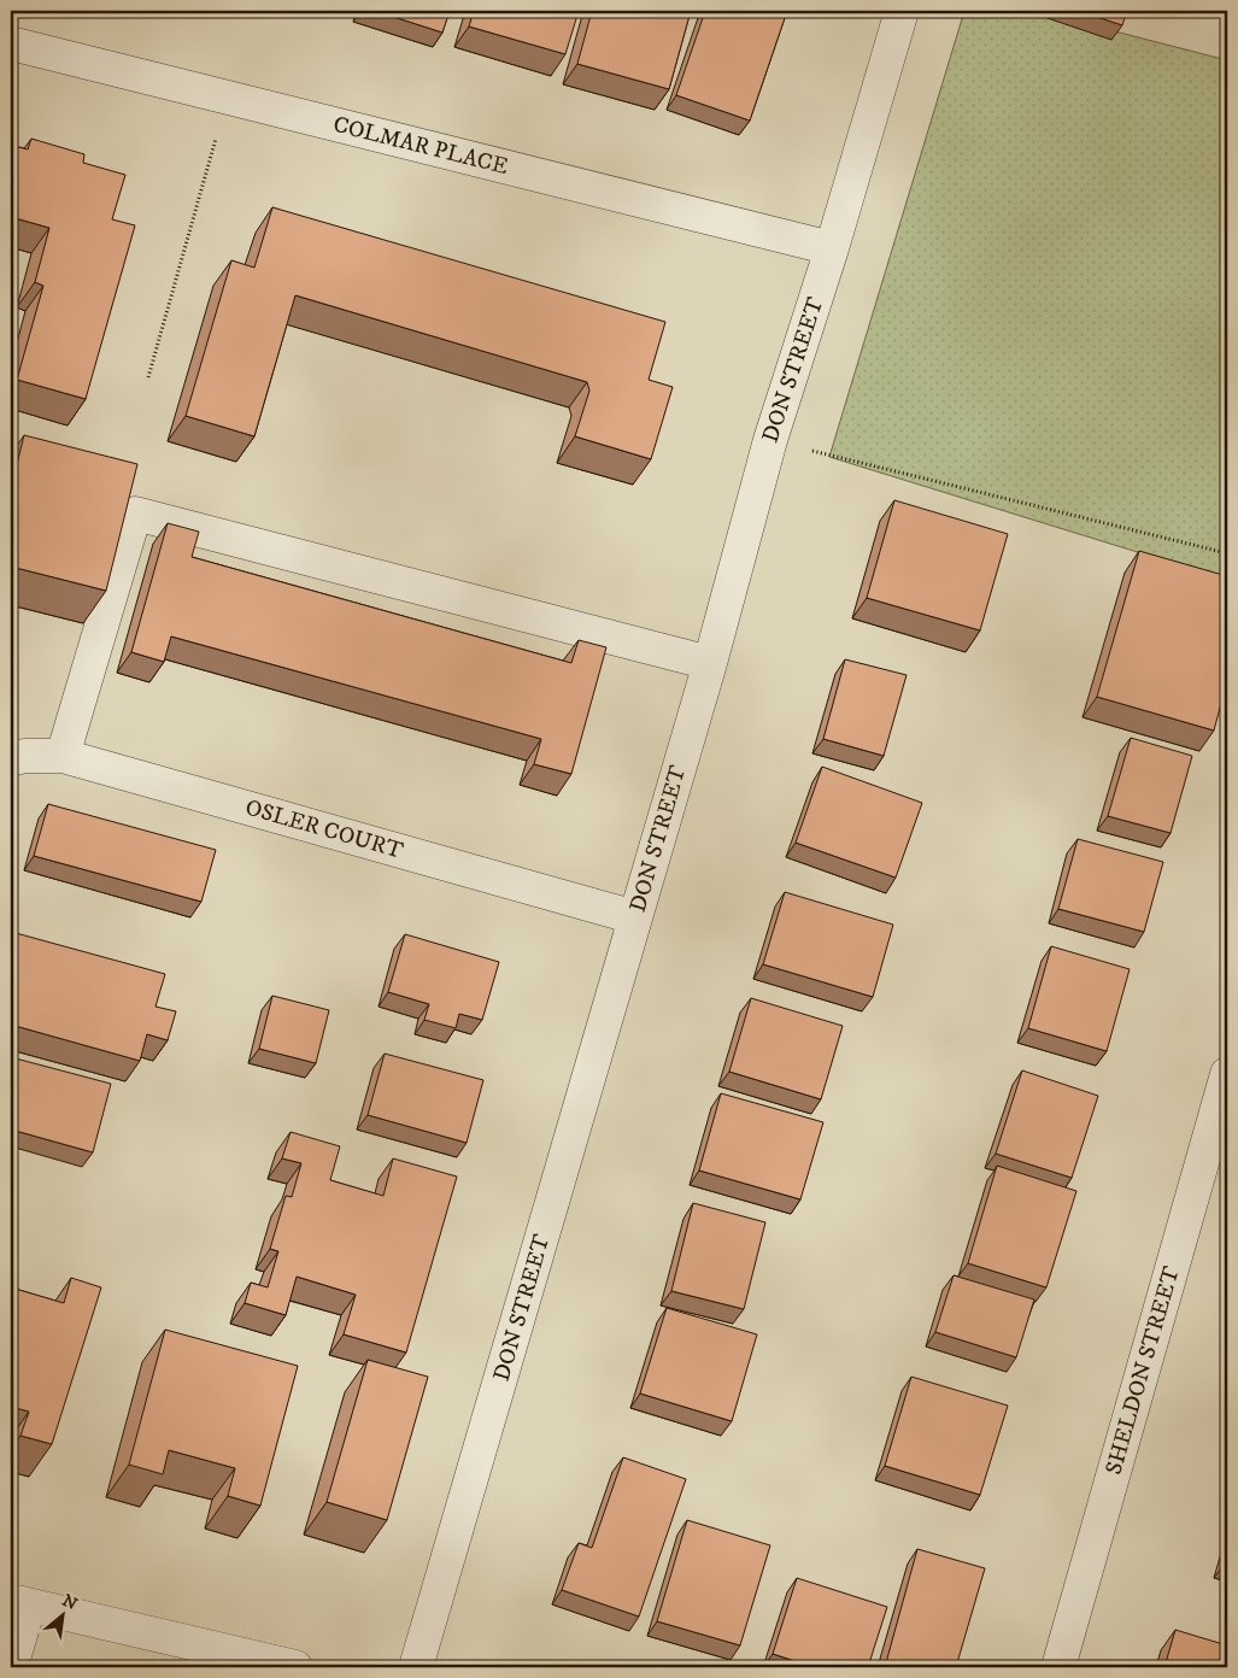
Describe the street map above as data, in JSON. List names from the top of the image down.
{
  "streets": {
    "street": [
      "COLMAR PLACE",
      "DON STREET",
      "OSLER COURT",
      "SHELDON STREET"
    ]
  },
  "crossings": [
    ["COLMAR PLACE", "DON STREET"],
    ["DON STREET", "OSLER COURT"]
  ],
  "north": "top right"
}
